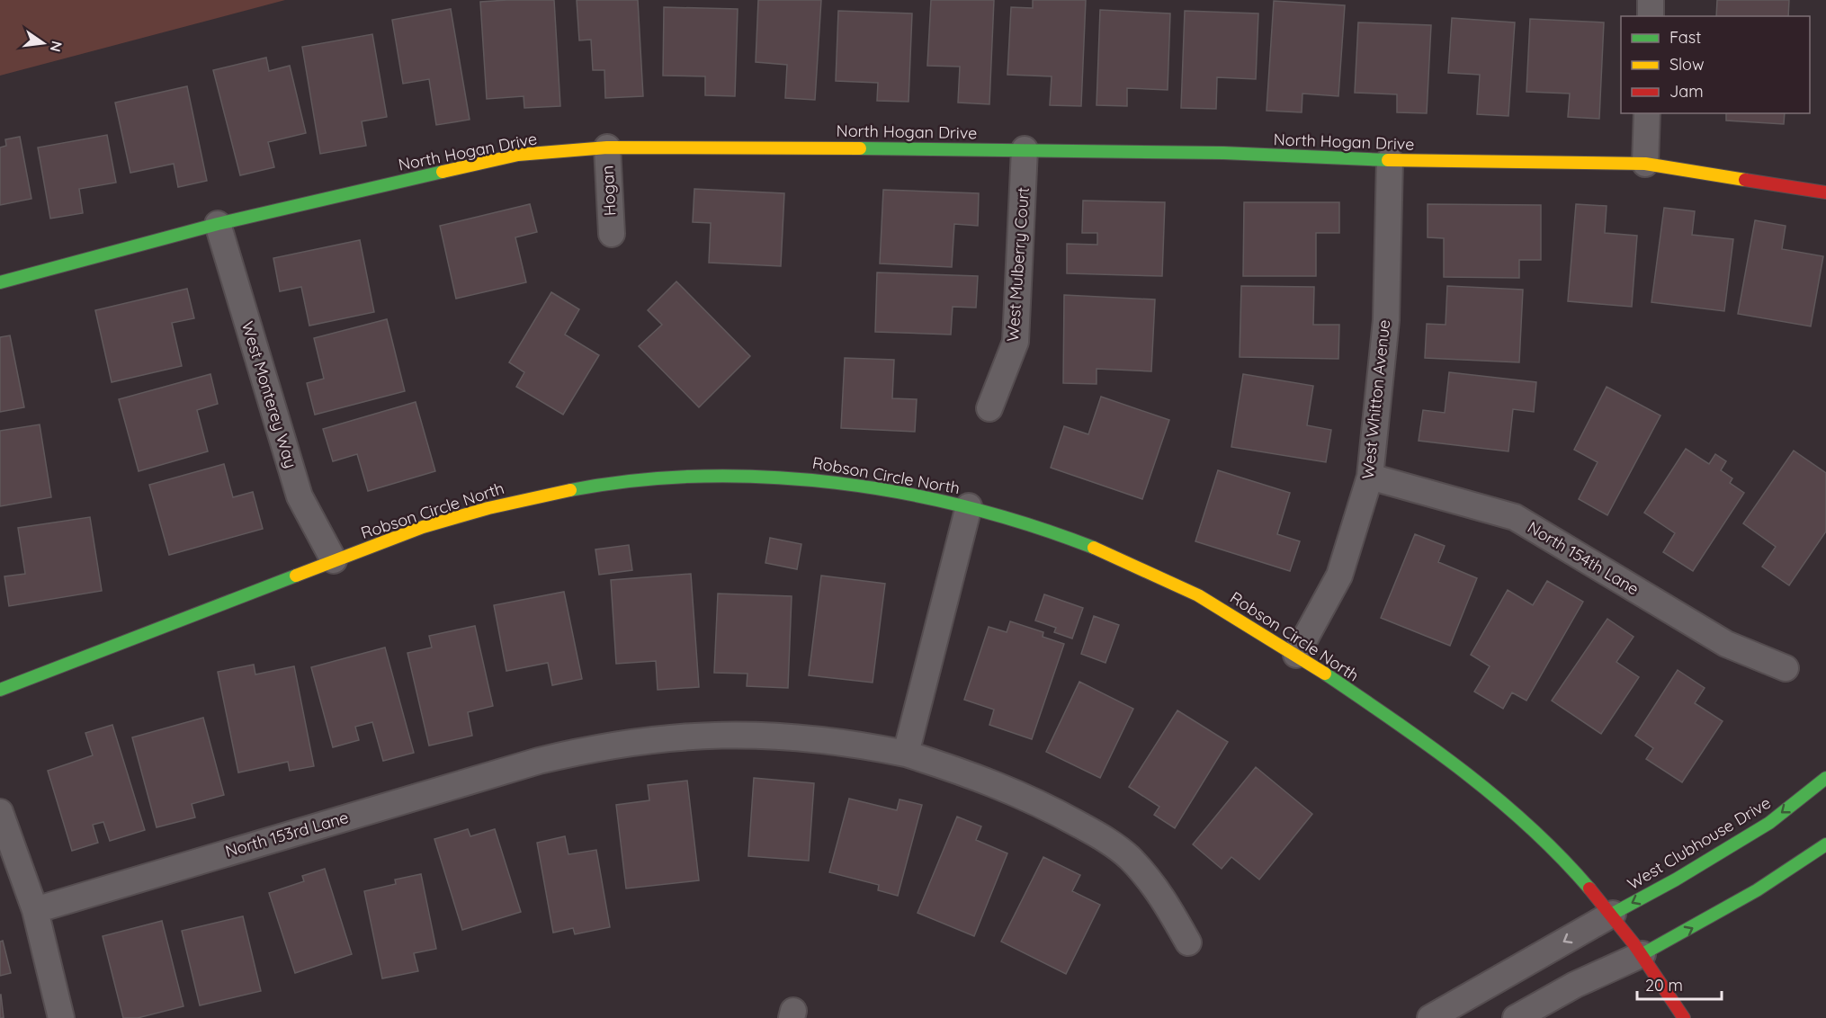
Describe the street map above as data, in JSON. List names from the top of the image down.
{
  "streets": {
    "street": [
      "North Hogan Drive",
      "Hogan",
      "West Mulberry Court",
      "West Monterey Way",
      "West Whitton Avenue",
      "Robson Circle North",
      "North 154th Lane",
      "North 153rd Lane",
      "West Clubhouse Drive"
    ]
  },
  "crossings": [
    ["North Hogan Drive", "Hogan"],
    ["North Hogan Drive", "West Mulberry Court"],
    ["North Hogan Drive", "West Monterey Way"],
    ["North Hogan Drive", "West Whitton Avenue"],
    ["West Monterey Way", "Robson Circle North"],
    ["West Whitton Avenue", "Robson Circle North"],
    ["West Whitton Avenue", "North 154th Lane"],
    ["Robson Circle North", "West Clubhouse Drive"]
  ],
  "legend": ["Fast", "Slow", "Jam"],
  "scale_bar": "20 m",
  "north": "right"
}
